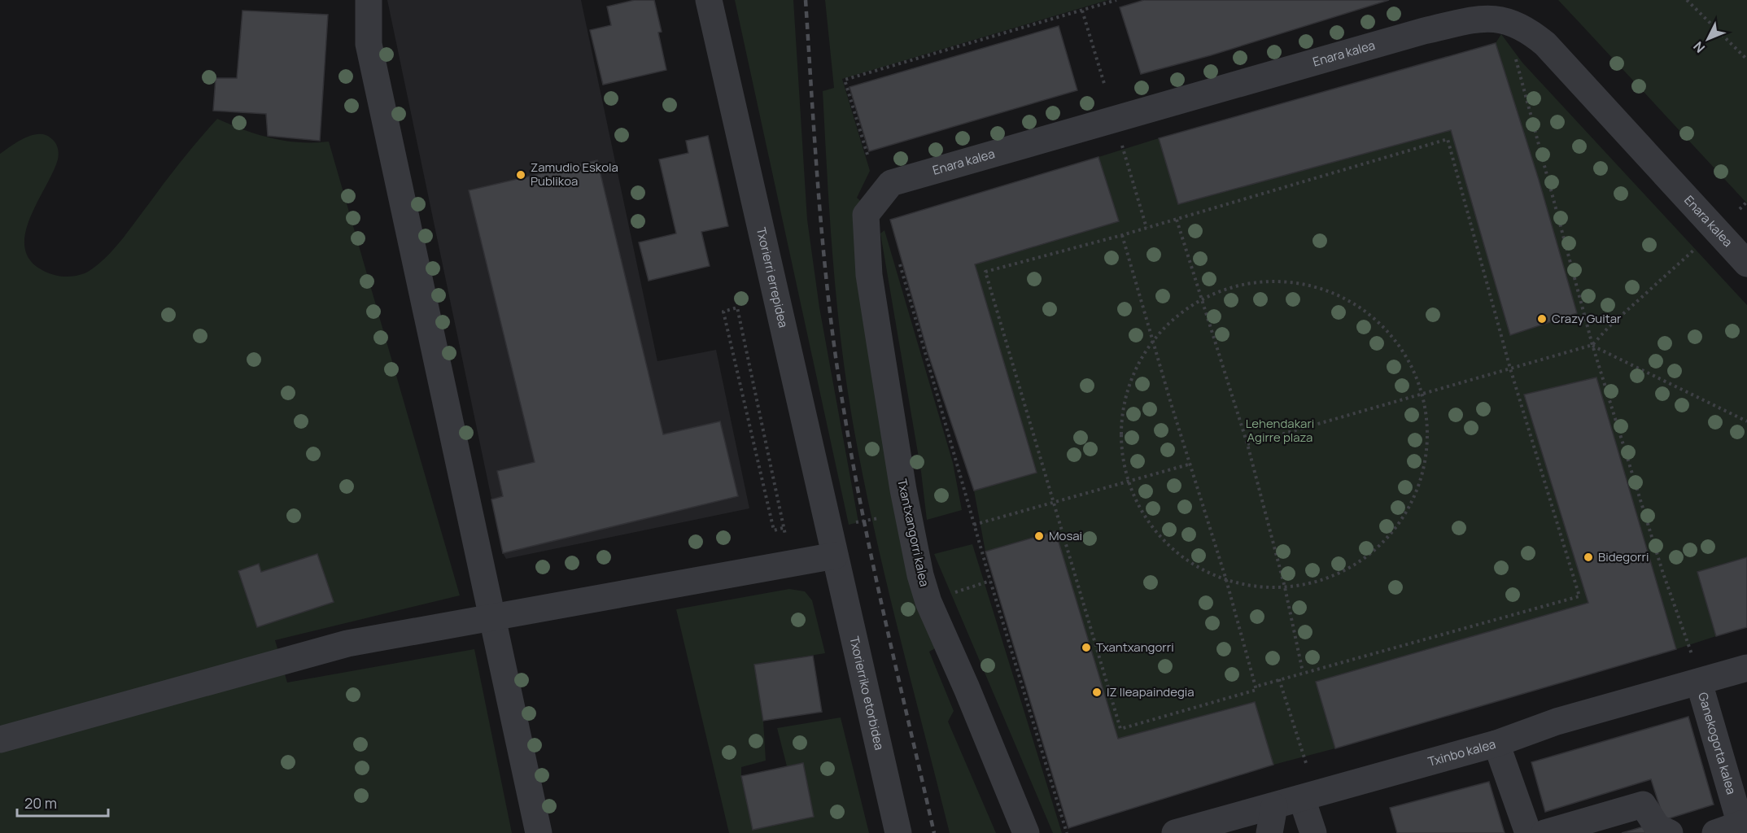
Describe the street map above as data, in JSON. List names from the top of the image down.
{
  "streets": {
    "street": [
      "Enara kalea",
      "Txorierri errepidea",
      "Txantxangorri kalea",
      "Txorierriko etorbidea",
      "Ganekogorta kalea",
      "Txinbo kalea"
    ]
  },
  "crossings": [
    ["Enara kalea", "Txantxangorri kalea"],
    ["Txorierri errepidea", "Txorierriko etorbidea"],
    ["Ganekogorta kalea", "Txinbo kalea"]
  ],
  "parks": ["Lehendakari Agirre plaza"],
  "places": [
    "Zamudio Eskola Publikoa",
    "Crazy Guitar",
    "Mosai",
    "Bidegorri",
    "Txantxangorri",
    "IZ Ileapaindegia"
  ],
  "scale_bar": "20 m",
  "north": "bottom left"
}
